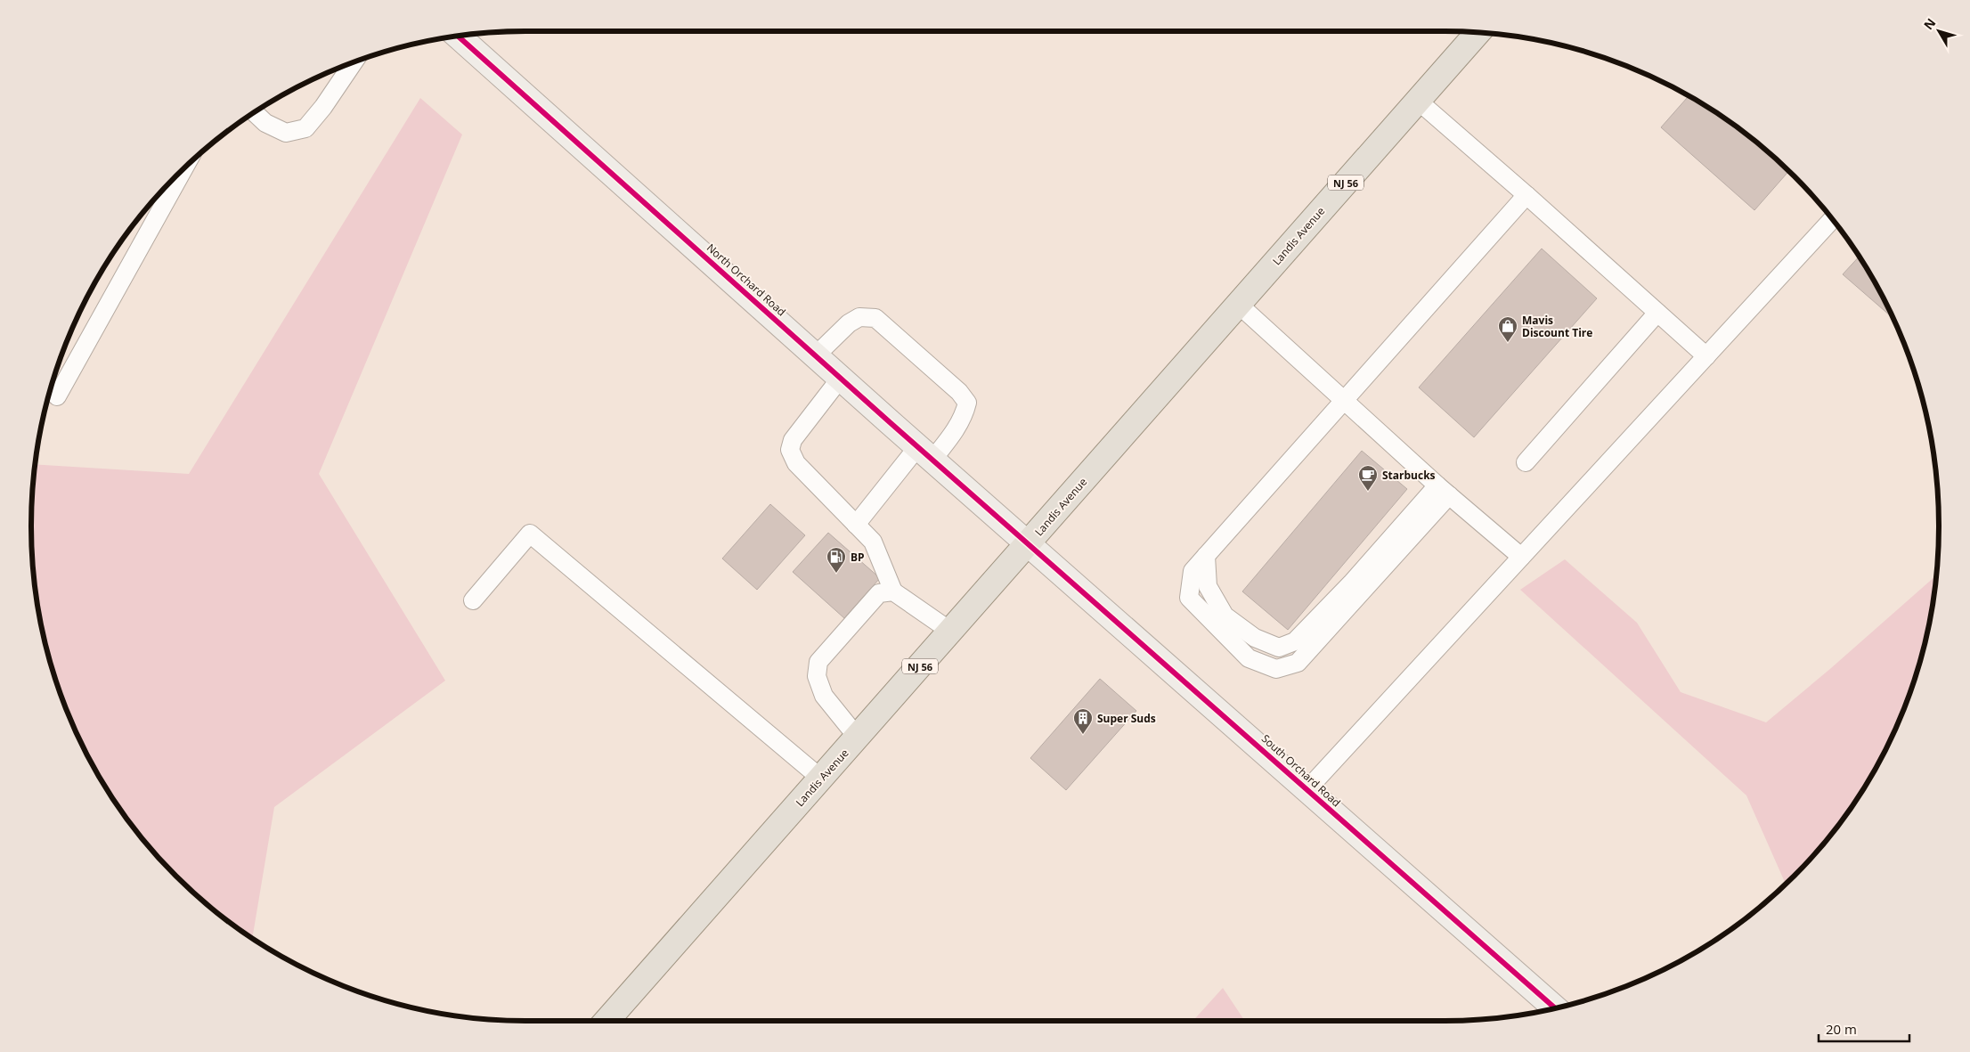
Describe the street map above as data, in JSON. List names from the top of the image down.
{
  "streets": {
    "main road": ["NJ 56", "Landis Avenue"],
    "street": ["North Orchard Road", "South Orchard Road"]
  },
  "crossings": [
    ["Landis Avenue", "North Orchard Road"],
    ["Landis Avenue", "South Orchard Road"],
    ["North Orchard Road", "South Orchard Road"]
  ],
  "places": {
    "shop": ["Mavis Discount Tire"],
    "cafe": ["Starbucks"],
    "fuel station": ["BP"],
    "building": ["Super Suds"]
  },
  "scale_bar": "20 m",
  "north": "top left"
}
